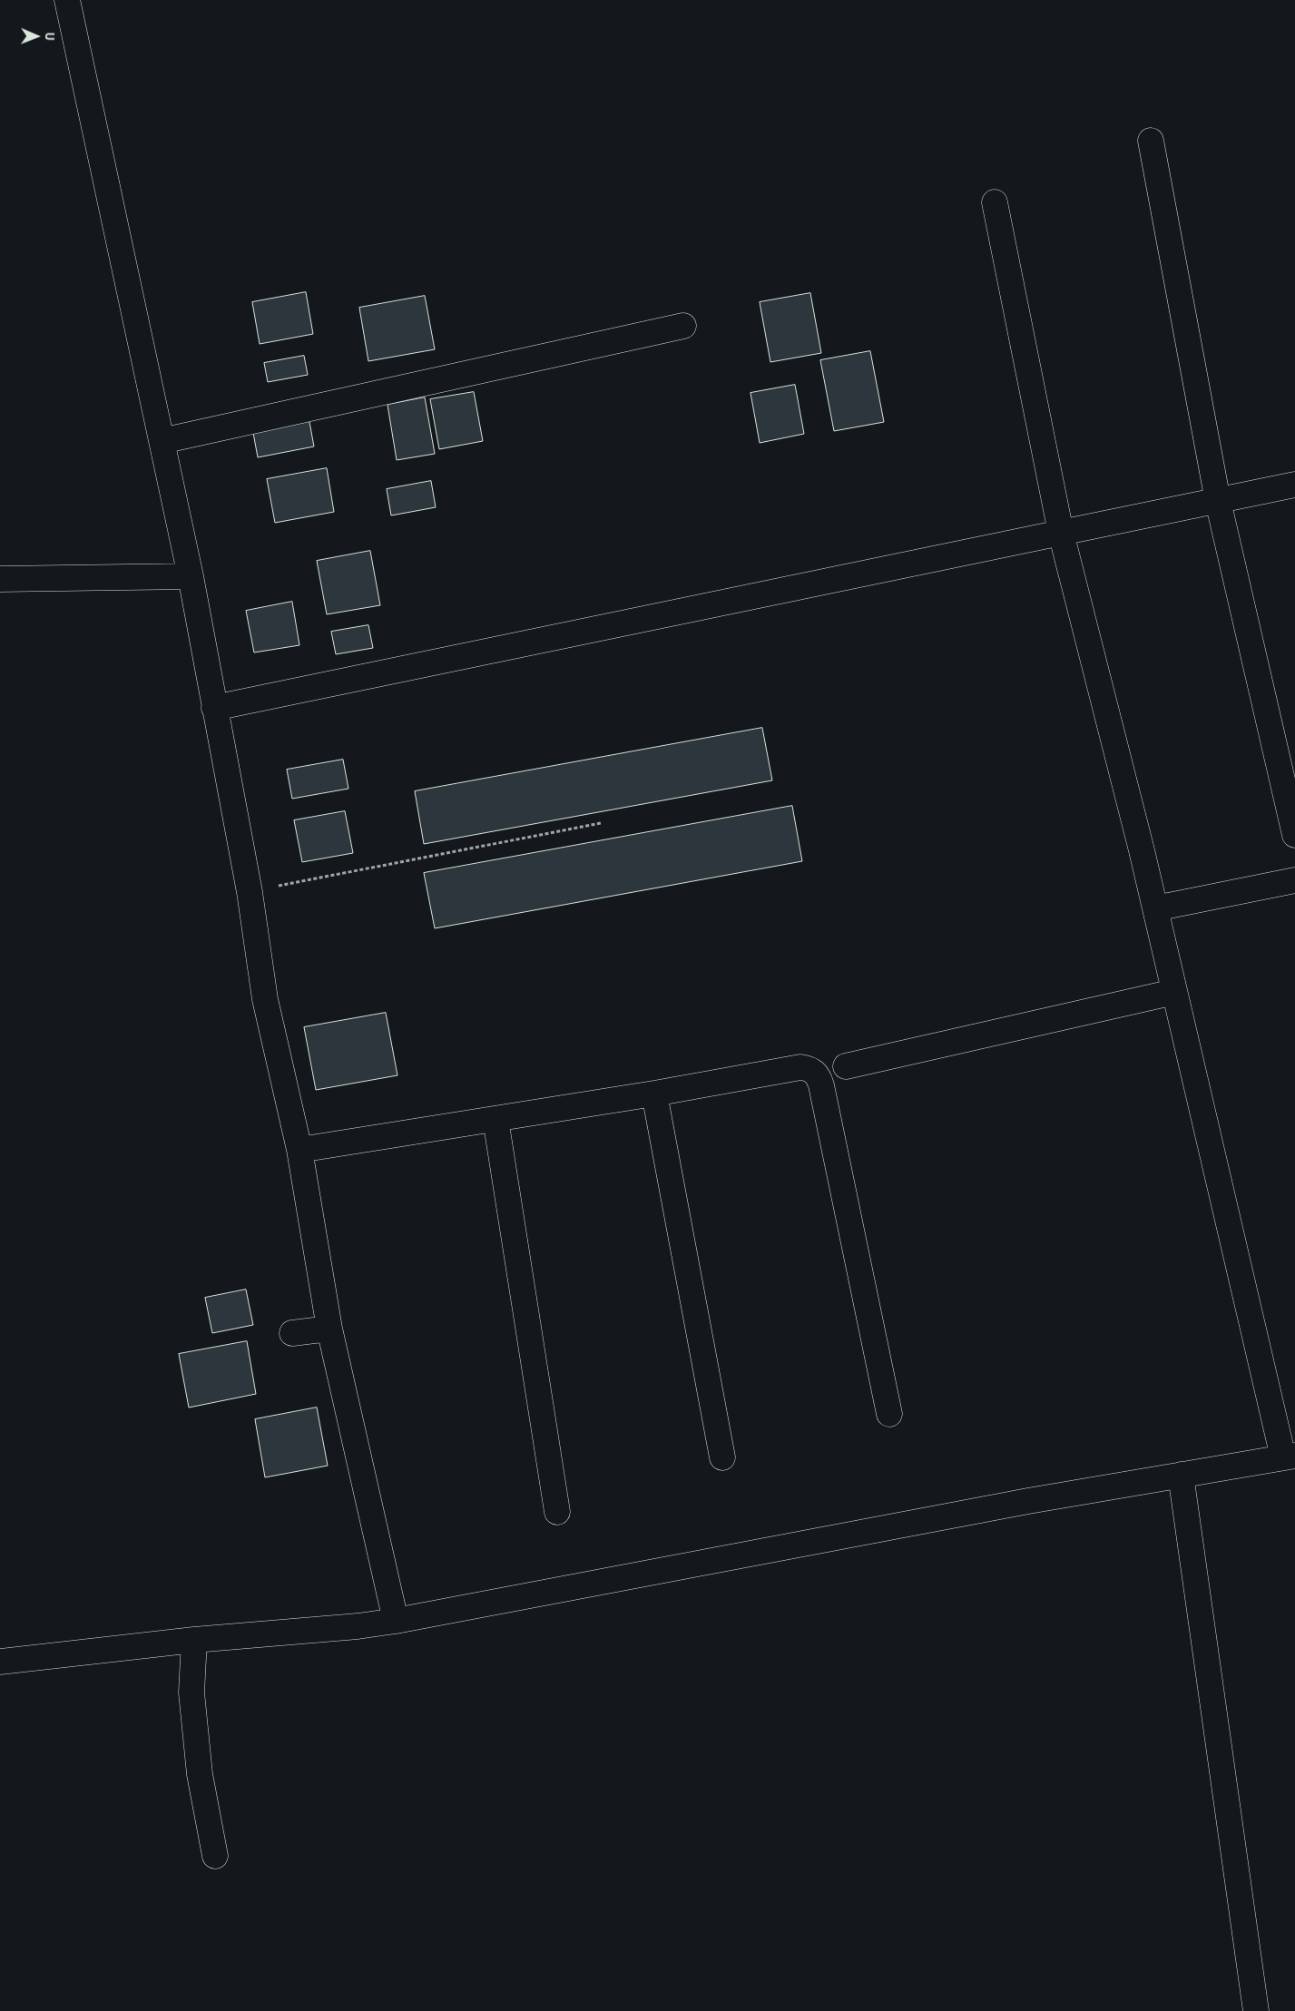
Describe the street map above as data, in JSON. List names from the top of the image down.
{
  "north": "right"
}
